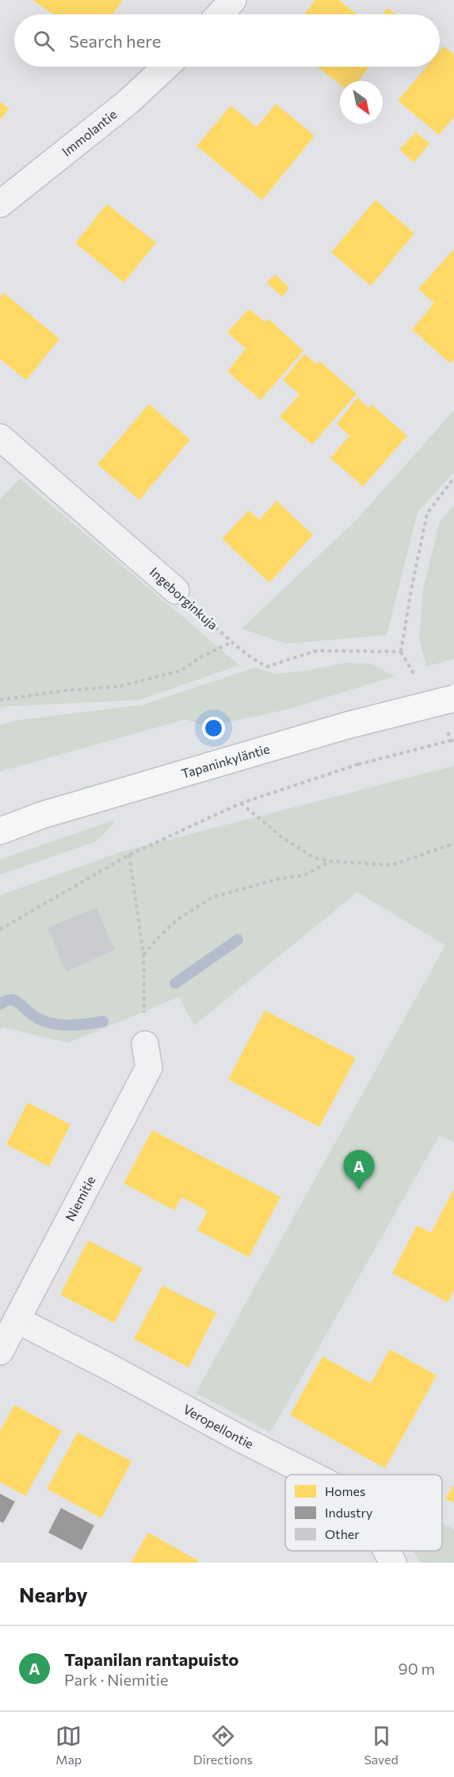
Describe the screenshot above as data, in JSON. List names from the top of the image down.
{
  "streets": {
    "main road": ["Tapaninkyläntie"],
    "street": [
      "Immolantie",
      "Ingeborginkuja",
      "Niemitie",
      "Veropellontie"
    ]
  },
  "crossings": [
    ["Niemitie", "Veropellontie"]
  ],
  "legend": ["Homes", "Industry", "Other"],
  "north": "bottom right",
  "page": {
    "search": "Search here",
    "pins": "A",
    "heading": "Nearby",
    "list": [
      {
        "mark": "A",
        "name": "Tapanilan rantapuisto",
        "note": "Park · Niemitie",
        "value": "90 m"
      }
    ],
    "nav": ["Map", "Directions", "Saved"]
  }
}
